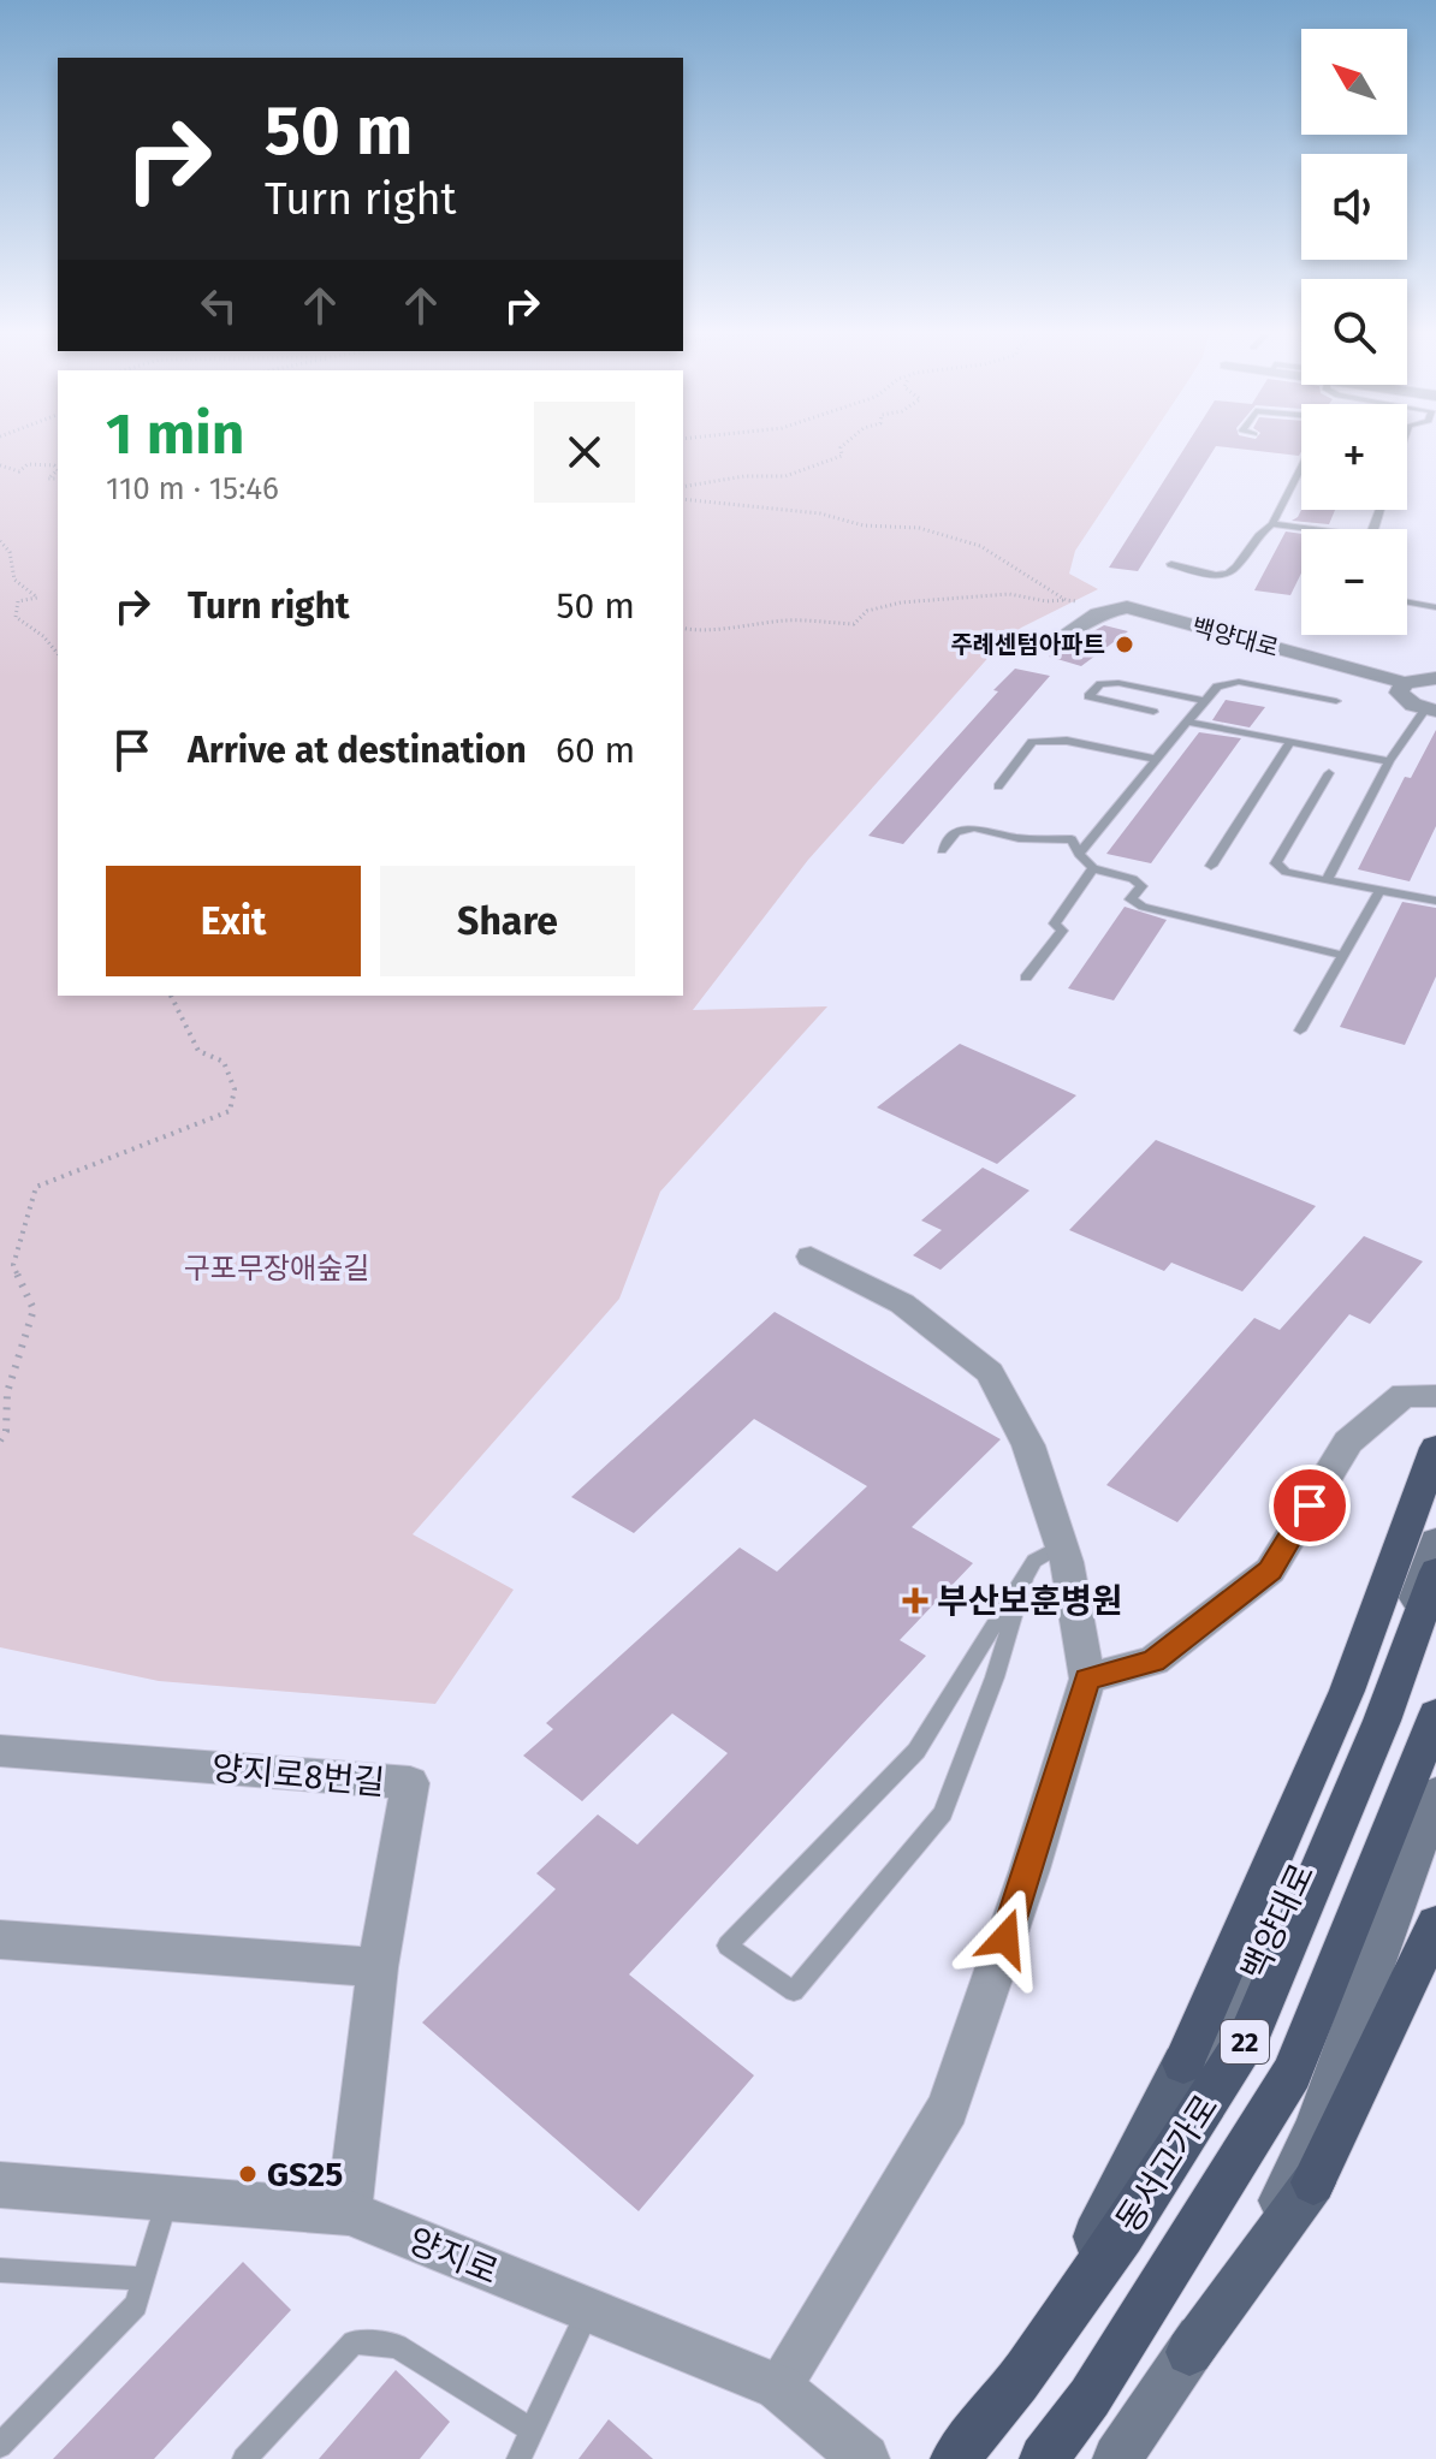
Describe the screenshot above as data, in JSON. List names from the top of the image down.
{
  "streets": {
    "highway": ["22", "동서고가로"],
    "main road": ["백양대로"],
    "street": ["양지로8번길", "양지로"]
  },
  "crossings": [
    ["양지로8번길", "양지로"]
  ],
  "parks": ["구포무장애숲길"],
  "places": {
    "other": ["주례센텀아파트", "GS25"],
    "health": ["부산보훈병원"]
  },
  "north": "top left",
  "page": {
    "map_buttons": ["+", "−"],
    "turn": ["50 m", "Turn right"],
    "heading": ["1 min", "110 m · 15:46"],
    "list": [
      {
        "name": "Turn right",
        "value": "50 m"
      },
      {
        "name": "Arrive at destination",
        "value": "60 m"
      }
    ],
    "buttons": ["Exit", "Share"]
  }
}
